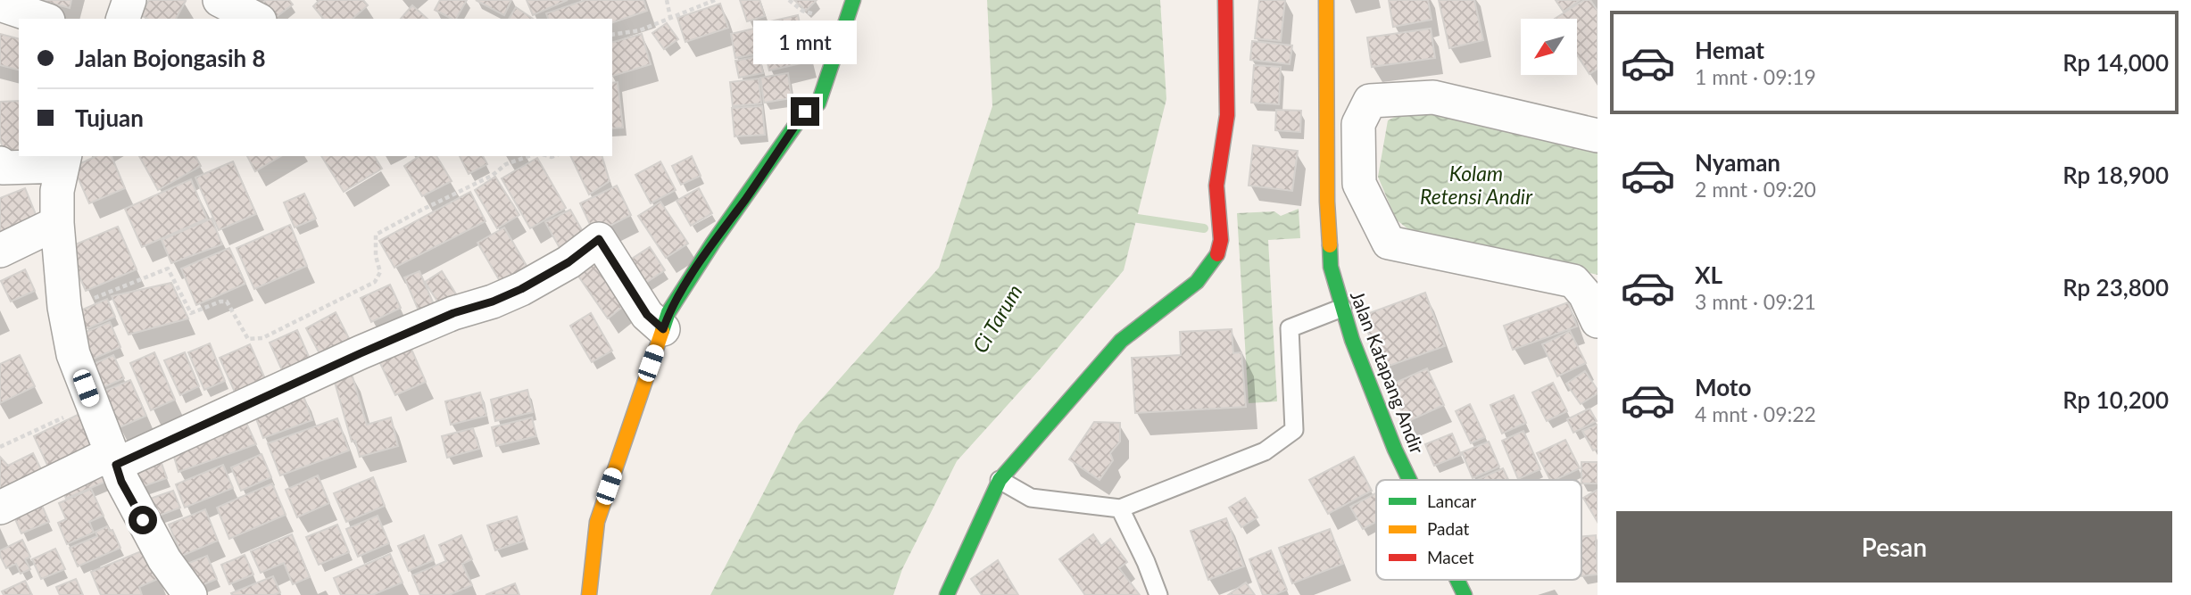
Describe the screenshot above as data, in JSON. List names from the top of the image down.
{
  "streets": {
    "street": ["Jalan Katapang Andir"]
  },
  "water": ["Kolam Retensi Andir", "Ci Tarum"],
  "legend": ["Lancar", "Padat", "Macet"],
  "north": "bottom left",
  "page": {
    "list": [
      {
        "name": "Hemat",
        "note": "1 mnt · 09:19",
        "value": "Rp 14,000"
      },
      {
        "name": "Nyaman",
        "note": "2 mnt · 09:20",
        "value": "Rp 18,900"
      },
      {
        "name": "XL",
        "note": "3 mnt · 09:21",
        "value": "Rp 23,800"
      },
      {
        "name": "Moto",
        "note": "4 mnt · 09:22",
        "value": "Rp 10,200"
      }
    ],
    "banner": ["Jalan Bojongasih 8", "Tujuan"],
    "bubble": "1 mnt",
    "buttons": "Pesan"
  }
}
